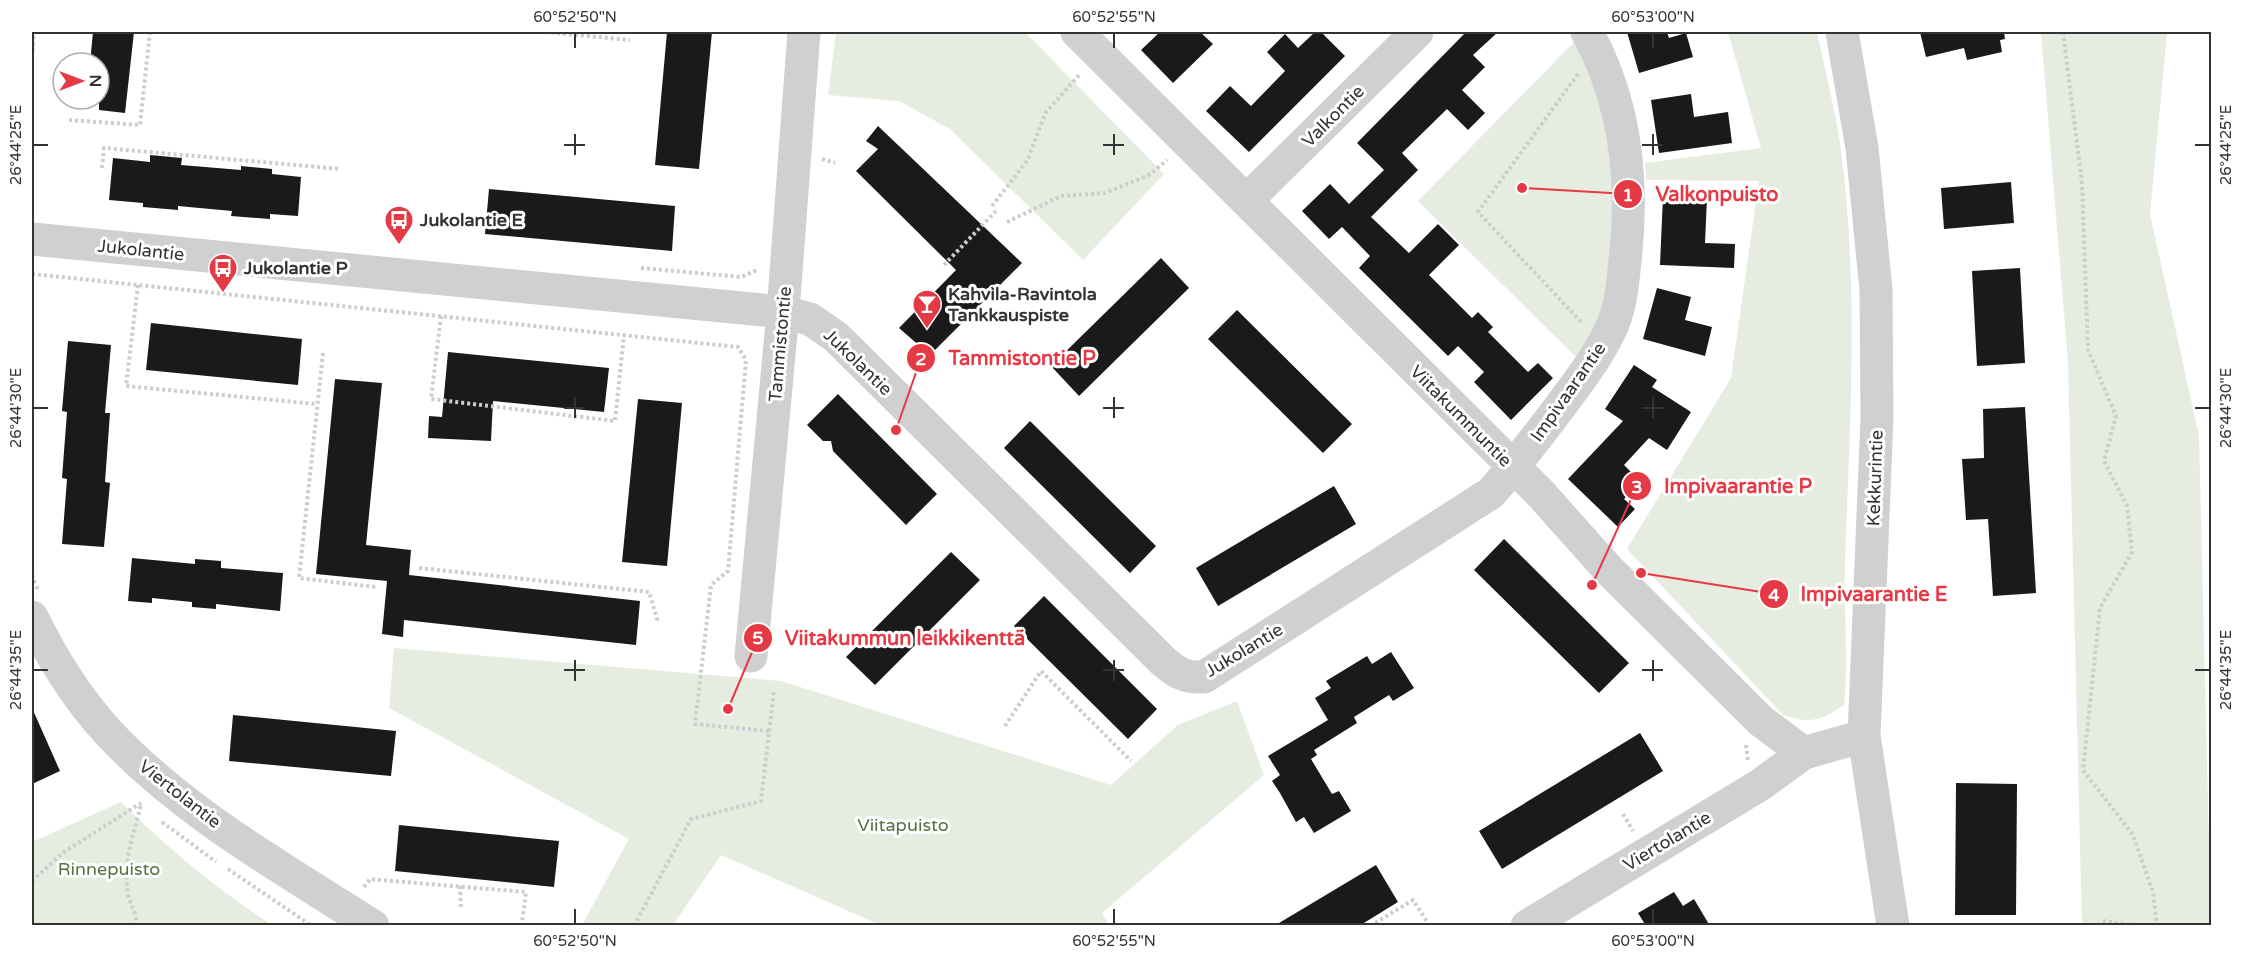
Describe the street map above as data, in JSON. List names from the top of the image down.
{
  "streets": {
    "street": [
      "Valkontie",
      "Jukolantie",
      "Tammistontie",
      "Impivaarantie",
      "Viitakummuntie",
      "Kekkurintie",
      "Viertolantie"
    ]
  },
  "crossings": [
    ["Valkontie", "Viitakummuntie"],
    ["Jukolantie", "Tammistontie"],
    ["Jukolantie", "Impivaarantie"],
    ["Jukolantie", "Viitakummuntie"],
    ["Impivaarantie", "Viitakummuntie"],
    ["Viitakummuntie", "Viertolantie"]
  ],
  "parks": ["Viitapuisto", "Rinnepuisto"],
  "places": {
    "other": [
      "Valkonpuisto",
      "Tammistontie P",
      "Impivaarantie E",
      "Impivaarantie P",
      "Viitakummun leikkikenttä"
    ],
    "bus stop": ["Jukolantie E", "Jukolantie P"],
    "bar": ["Kahvila-Ravintola Tankkauspiste"]
  },
  "north": "right",
  "coordinates": [
    "60°52'50\"N",
    "60°52'55\"N",
    "60°53'00\"N",
    "26°44'25\"E",
    "26°44'30\"E",
    "26°44'35\"E"
  ]
}
